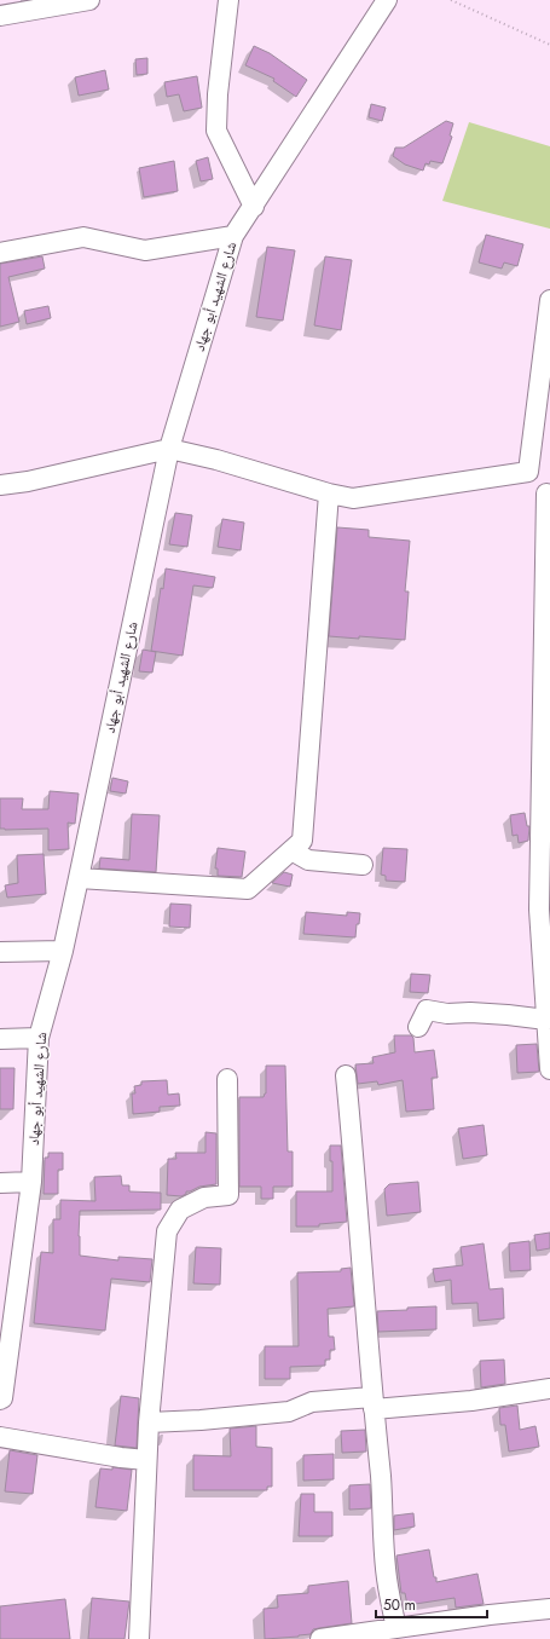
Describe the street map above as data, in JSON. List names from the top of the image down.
{
  "streets": {
    "street": ["شارع الشهيد أبو جهاد"]
  },
  "scale_bar": "50 m"
}
